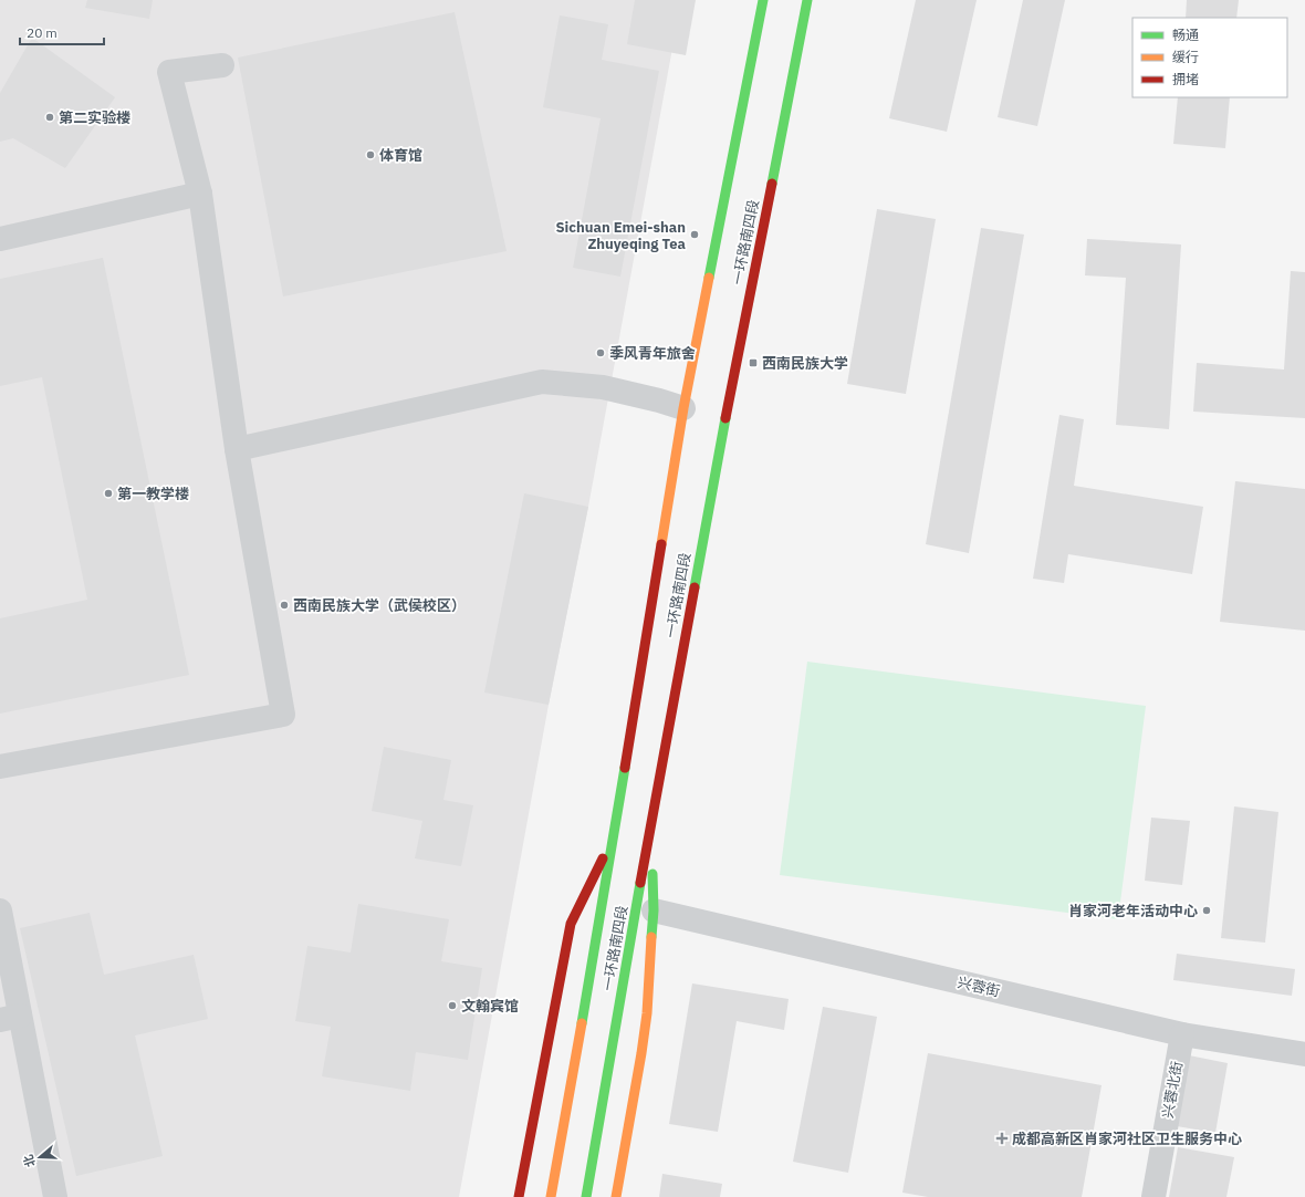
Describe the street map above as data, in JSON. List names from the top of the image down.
{
  "streets": {
    "main road": ["一环路南四段"],
    "street": ["兴蓉街", "兴蓉北街"]
  },
  "crossings": [
    ["兴蓉街", "兴蓉北街"]
  ],
  "places": {
    "other": [
      "第二实验楼",
      "体育馆",
      "Sichuan Emei-shan Zhuyeqing Tea",
      "季风青年旅舍",
      "第一教学楼",
      "西南民族大学（武侯校区）",
      "肖家河老年活动中心",
      "文翰宾馆"
    ],
    "transit": ["西南民族大学"],
    "health": ["成都高新区肖家河社区卫生服务中心"]
  },
  "legend": ["畅通", "缓行", "拥堵"],
  "scale_bar": "20 m",
  "north": "left"
}
